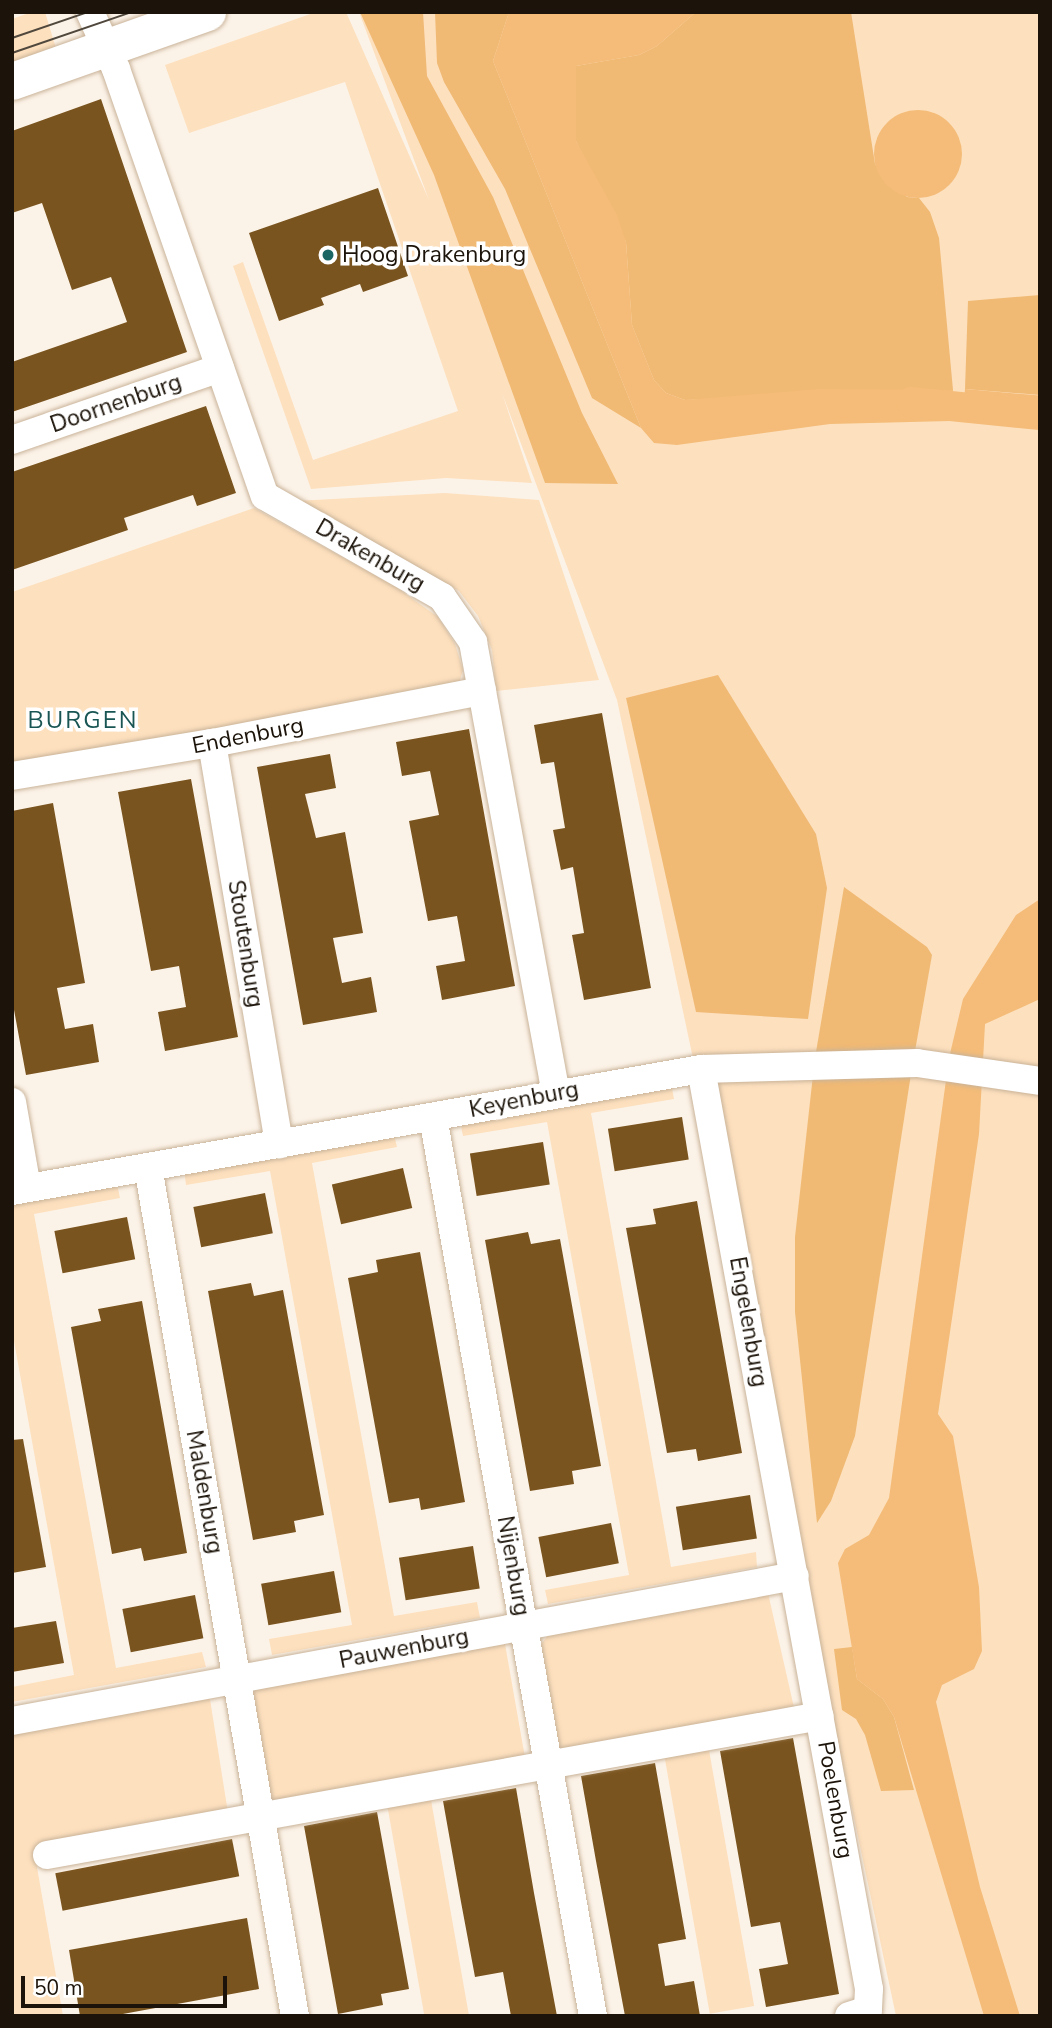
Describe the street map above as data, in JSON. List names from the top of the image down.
{
  "streets": {
    "street": [
      "Doornenburg",
      "Drakenburg",
      "Endenburg",
      "Stoutenburg",
      "Keyenburg",
      "Engelenburg",
      "Maldenburg",
      "Nijenburg",
      "Pauwenburg",
      "Poelenburg"
    ]
  },
  "crossings": [
    ["Doornenburg", "Drakenburg"],
    ["Drakenburg", "Endenburg"],
    ["Drakenburg", "Keyenburg"],
    ["Endenburg", "Stoutenburg"],
    ["Stoutenburg", "Keyenburg"],
    ["Keyenburg", "Engelenburg"],
    ["Keyenburg", "Maldenburg"],
    ["Keyenburg", "Nijenburg"],
    ["Engelenburg", "Pauwenburg"],
    ["Engelenburg", "Poelenburg"],
    ["Maldenburg", "Pauwenburg"],
    ["Nijenburg", "Pauwenburg"],
    ["Pauwenburg", "Poelenburg"]
  ],
  "districts": ["BURGEN"],
  "places": ["Hoog Drakenburg"],
  "scale_bar": "50 m"
}
